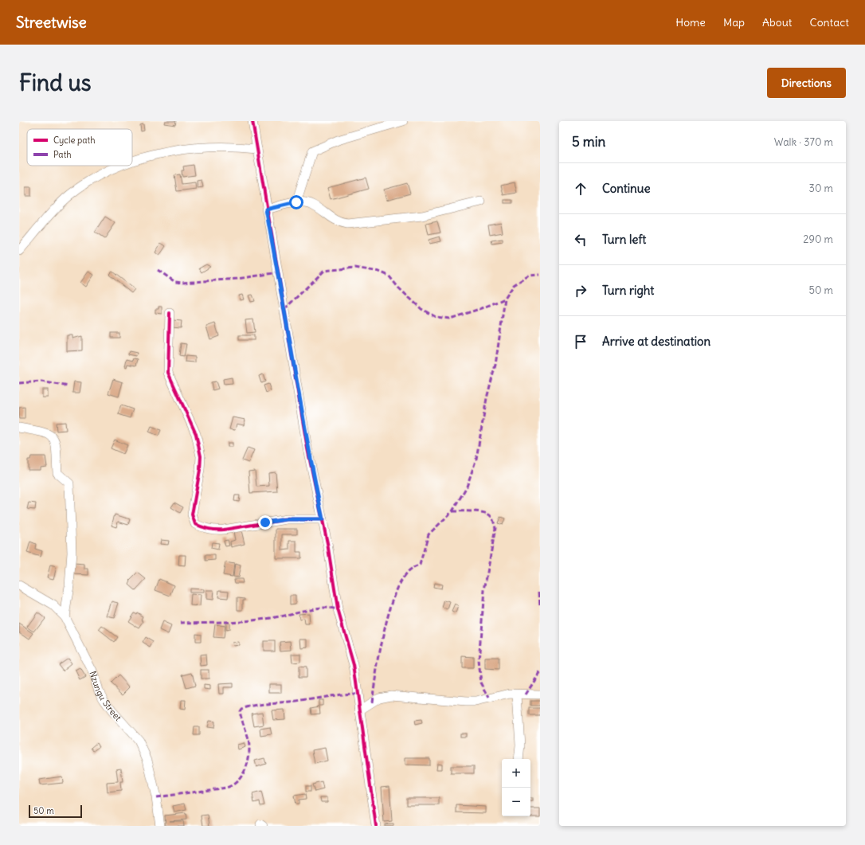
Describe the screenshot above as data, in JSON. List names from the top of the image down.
{
  "streets": {
    "street": ["Nzungu Street"]
  },
  "legend": ["Cycle path", "Path"],
  "scale_bar": "50 m",
  "page": {
    "header": "Streetwise",
    "nav": [
      "Home",
      "Map",
      "About",
      "Contact"
    ],
    "buttons": "Directions",
    "title": "Find us",
    "heading": ["5 min", "Walk · 370 m"],
    "list": [
      ["Continue", "30 m"],
      ["Turn left", "290 m"],
      ["Turn right", "50 m"],
      "Arrive at destination"
    ],
    "map_buttons": ["+", "−"],
    "scale": "50 m"
  }
}
